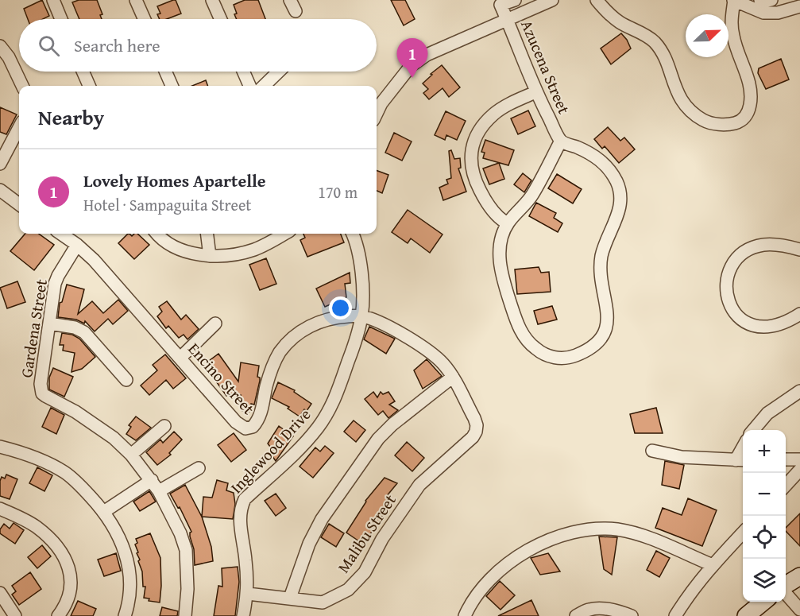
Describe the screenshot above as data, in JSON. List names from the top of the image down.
{
  "streets": {
    "street": [
      "Azucena Street",
      "Gardena Street",
      "Encino Street",
      "Inglewood Drive",
      "Malibu Street"
    ]
  },
  "crossings": [
    ["Gardena Street", "Encino Street"],
    ["Encino Street", "Inglewood Drive"],
    ["Encino Street", "Malibu Street"],
    ["Inglewood Drive", "Malibu Street"]
  ],
  "north": "top right",
  "page": {
    "search": "Search here",
    "pins": "1",
    "heading": "Nearby",
    "list": [
      {
        "mark": "1",
        "name": "Lovely Homes Apartelle",
        "note": "Hotel · Sampaguita Street",
        "value": "170 m"
      }
    ],
    "map_buttons": ["+", "−"]
  }
}
